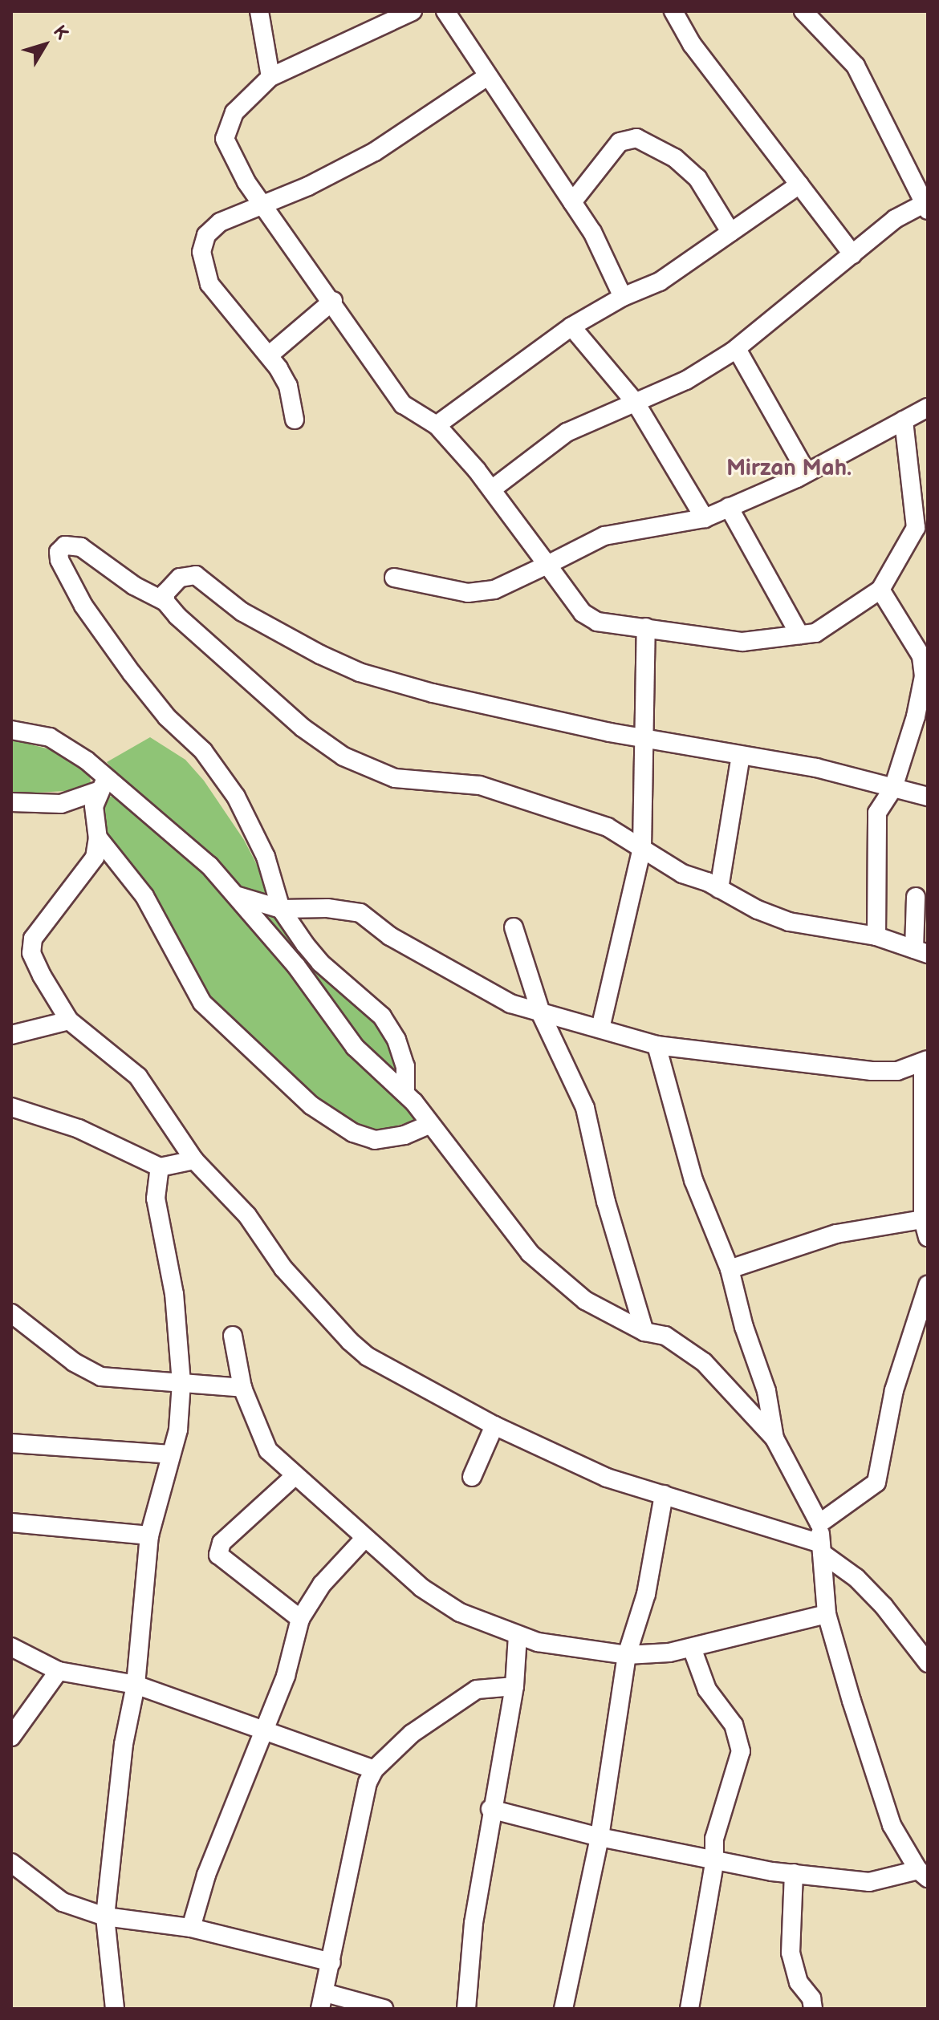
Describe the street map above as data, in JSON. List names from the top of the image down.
{
  "districts": ["Mirzan Mah."],
  "north": "top right"
}
